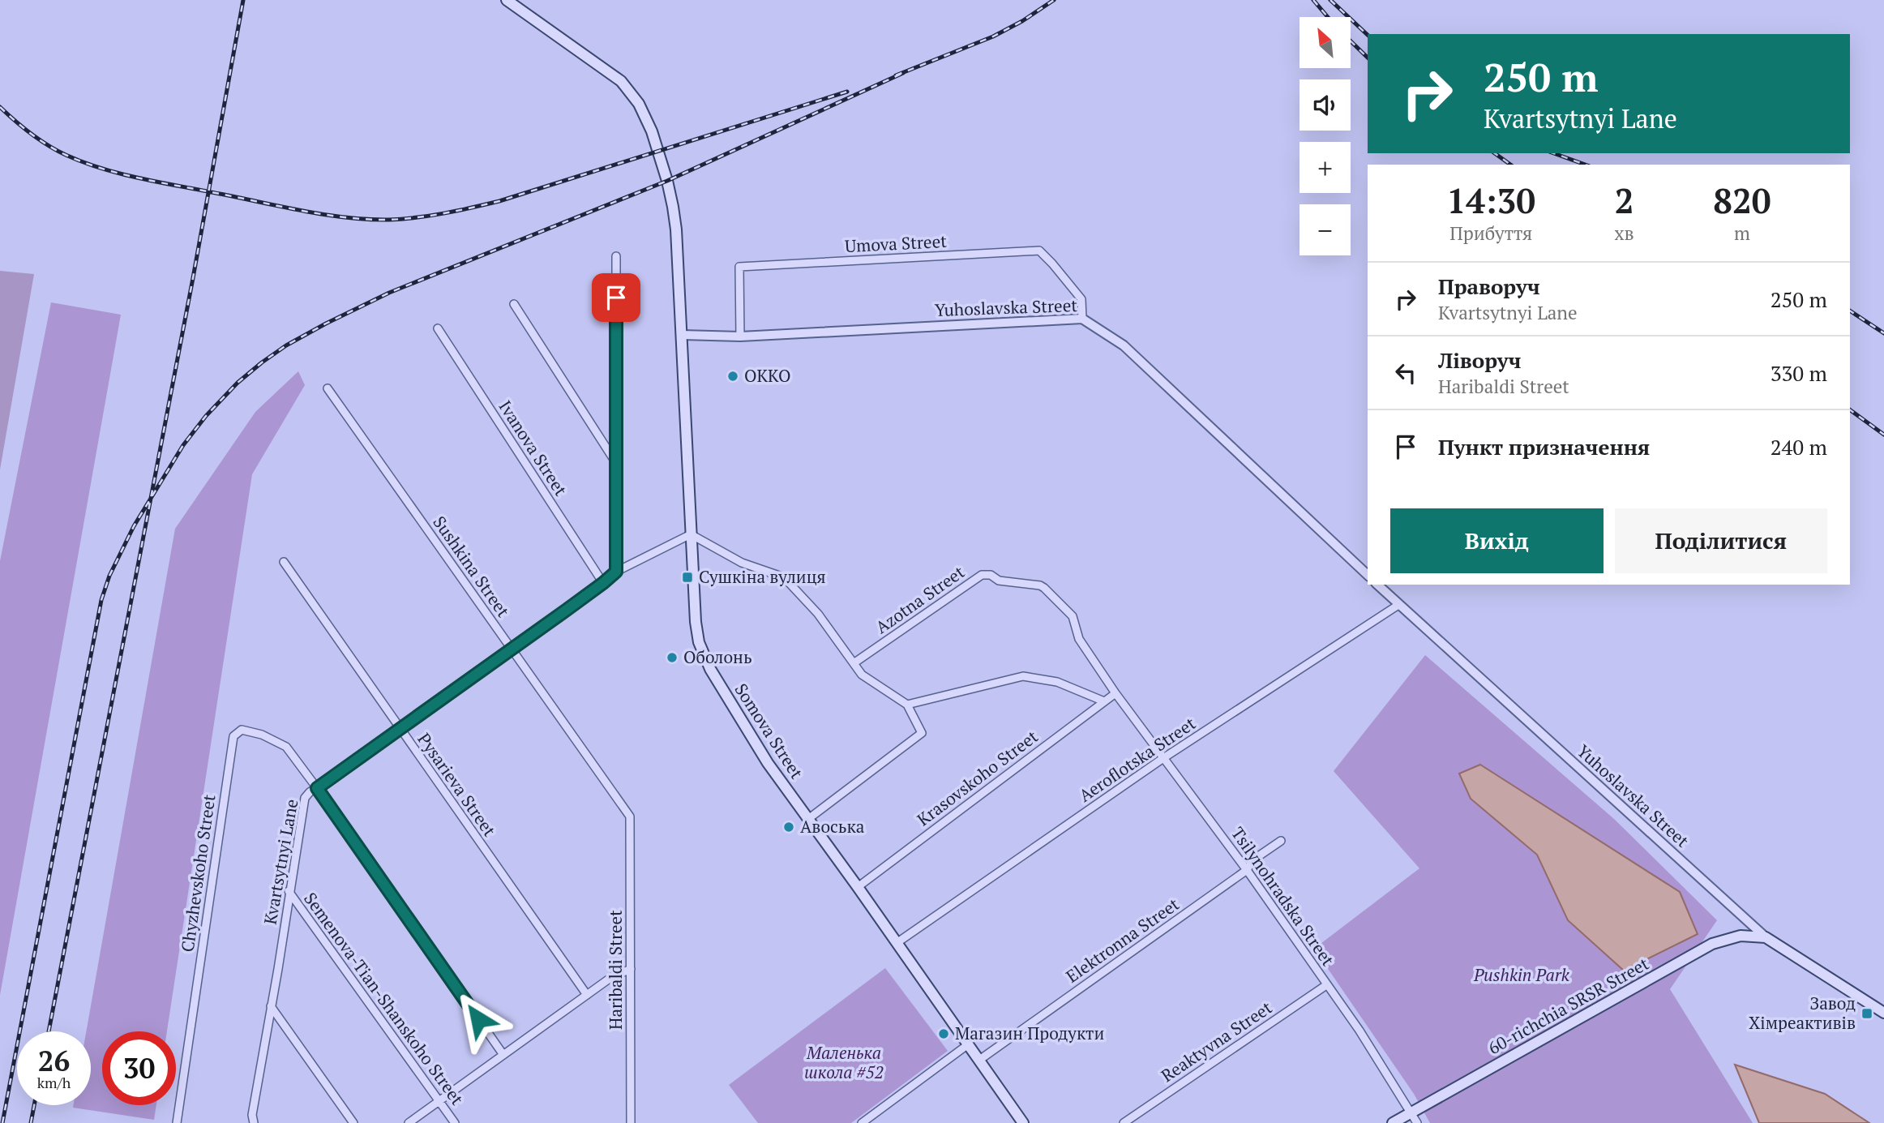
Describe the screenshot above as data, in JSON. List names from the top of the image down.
{
  "streets": {
    "main road": ["Yuhoslavska Street", "Somova Street", "60-richchia SRSR Street"],
    "street": [
      "Umova Street",
      "Ivanova Street",
      "Sushkina Street",
      "Azotna Street",
      "Aeroflotska Street",
      "Krasovskoho Street",
      "Pysarieva Street",
      "Kvartsytnyi Lane",
      "Chyzhevskoho Street",
      "Tsilynohradska Street",
      "Elektronna Street",
      "Haribaldi Street",
      "Semenova-Tian-Shanskoho Street",
      "Reaktyvna Street"
    ]
  },
  "crossings": [
    ["Umova Street", "Yuhoslavska Street"],
    ["Yuhoslavska Street", "Somova Street"],
    ["Yuhoslavska Street", "Aeroflotska Street"],
    ["Yuhoslavska Street", "60-richchia SRSR Street"],
    ["Ivanova Street", "Kvartsytnyi Lane"],
    ["Sushkina Street", "Kvartsytnyi Lane"],
    ["Sushkina Street", "Haribaldi Street"],
    ["Azotna Street", "Krasovskoho Street"],
    ["Azotna Street", "Tsilynohradska Street"],
    ["Somova Street", "Aeroflotska Street"],
    ["Somova Street", "Krasovskoho Street"],
    ["Somova Street", "Kvartsytnyi Lane"],
    ["Somova Street", "Elektronna Street"],
    ["Aeroflotska Street", "Tsilynohradska Street"],
    ["Krasovskoho Street", "Tsilynohradska Street"],
    ["Pysarieva Street", "Kvartsytnyi Lane"],
    ["Kvartsytnyi Lane", "Chyzhevskoho Street"],
    ["Kvartsytnyi Lane", "Semenova-Tian-Shanskoho Street"],
    ["Tsilynohradska Street", "Elektronna Street"],
    ["Tsilynohradska Street", "60-richchia SRSR Street"],
    ["Tsilynohradska Street", "Reaktyvna Street"]
  ],
  "parks": ["Pushkin Park", "Маленька школа #52"],
  "places": {
    "other": [
      "ОККО",
      "Оболонь",
      "Авоська",
      "Магазин Продукти"
    ],
    "transit": ["Сушкіна вулиця", "Завод Хімреактивів"]
  },
  "north": "top left",
  "page": {
    "map_buttons": ["+", "−"],
    "turn": ["250 m", "Kvartsytnyi Lane"],
    "eta": [
      "14:30",
      "Прибуття",
      "2",
      "хв",
      "820",
      "m"
    ],
    "list": [
      {
        "name": "Праворуч",
        "note": "Kvartsytnyi Lane",
        "value": "250 m"
      },
      {
        "name": "Ліворуч",
        "note": "Haribaldi Street",
        "value": "330 m"
      },
      {
        "name": "Пункт призначення",
        "value": "240 m"
      }
    ],
    "buttons": ["Вихід", "Поділитися"],
    "speed": "26 km/h",
    "limit": "30"
  }
}
